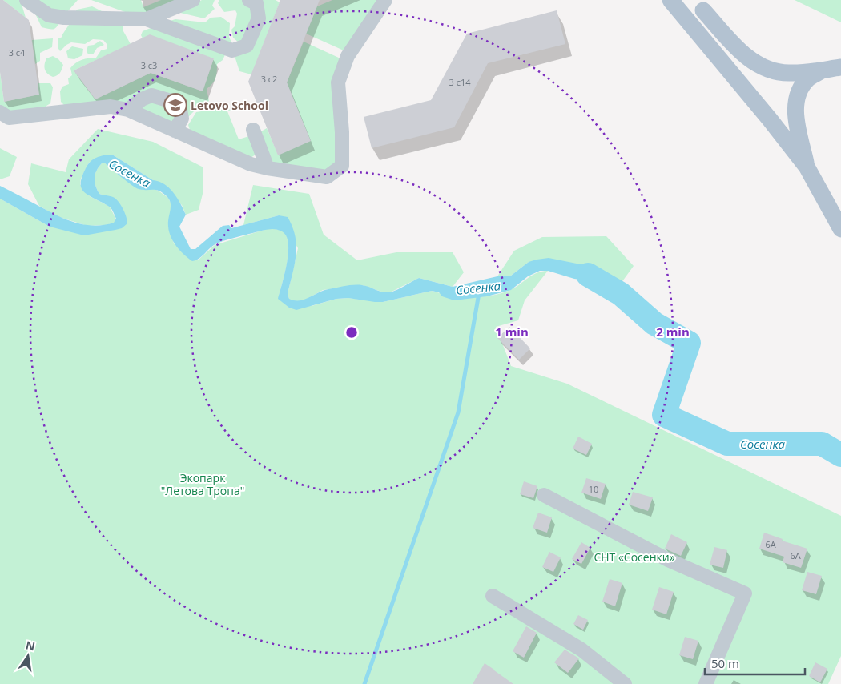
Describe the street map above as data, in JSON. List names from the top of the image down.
{
  "water": ["Сосенка"],
  "parks": ["Экопарк \"Летова Тропа\"", "СНТ «Сосенки»"],
  "places": {
    "school or university": ["Letovo School"]
  },
  "house_numbers": [
    "3 с4",
    "3 с3",
    "3 с2",
    "3 с14",
    "10",
    "6А",
    "6А"
  ],
  "scale_bar": "50 m",
  "north": "top",
  "rings": ["1 min", "2 min"]
}
